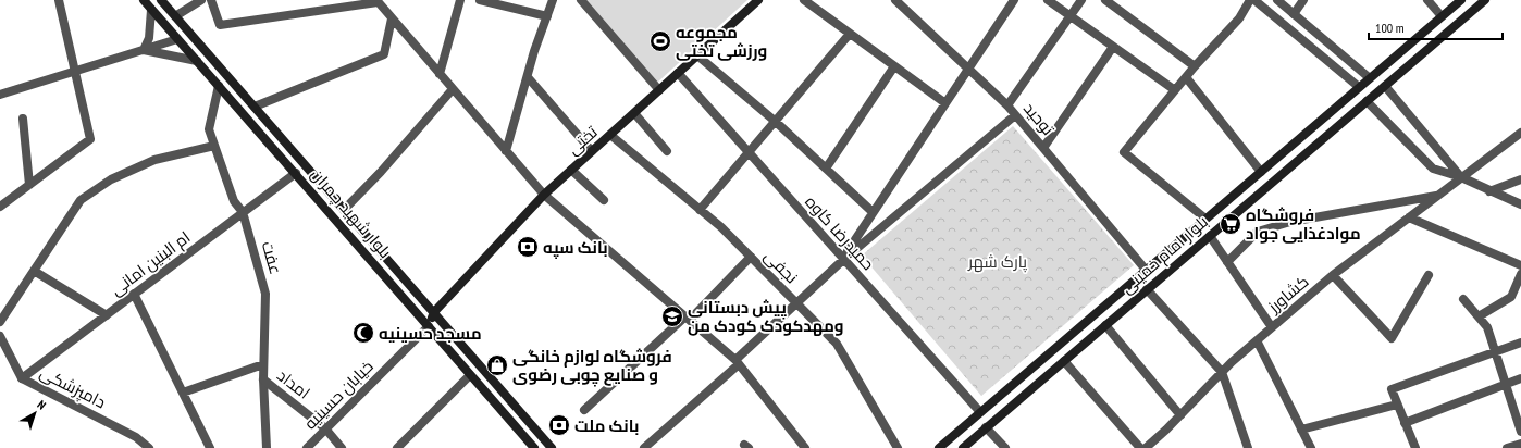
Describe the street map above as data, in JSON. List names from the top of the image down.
{
  "streets": {
    "main road": ["تختی", "بلوار شهید چمران", "بلوار امام خمینی"],
    "street": [
      "توحید",
      "حمیدرضا کاوه",
      "عفت",
      "ام البنین امانی",
      "نجفی",
      "کشاورز",
      "امداد",
      "دامپزشکی",
      "خیابان حسینیه"
    ]
  },
  "crossings": [
    ["توحید", "بلوار امام خمینی"],
    ["تختی", "بلوار شهید چمران"],
    ["تختی", "حمیدرضا کاوه"],
    ["تختی", "نجفی"],
    ["بلوار شهید چمران", "عفت"],
    ["بلوار شهید چمران", "ام البنین امانی"],
    ["بلوار شهید چمران", "خیابان حسینیه"],
    ["حمیدرضا کاوه", "بلوار امام خمینی"],
    ["عفت", "ام البنین امانی"],
    ["عفت", "امداد"],
    ["ام البنین امانی", "دامپزشکی"],
    ["امداد", "خیابان حسینیه"]
  ],
  "parks": ["پارک شهر"],
  "places": {
    "sports": ["مجموعه ورزشی تختی"],
    "supermarket": ["فروشگاه موادغذایی جواد"],
    "bank": ["بانک سپه", "بانک ملت"],
    "school or university": ["پیش دبستانی ومهدکودک کودک من"],
    "mosque": ["مسجد حسینیه"],
    "shop": ["فروشگاه لوازم خانگی و صنایع چوبی رضوی"]
  },
  "scale_bar": "100 m",
  "north": "top right"
}
